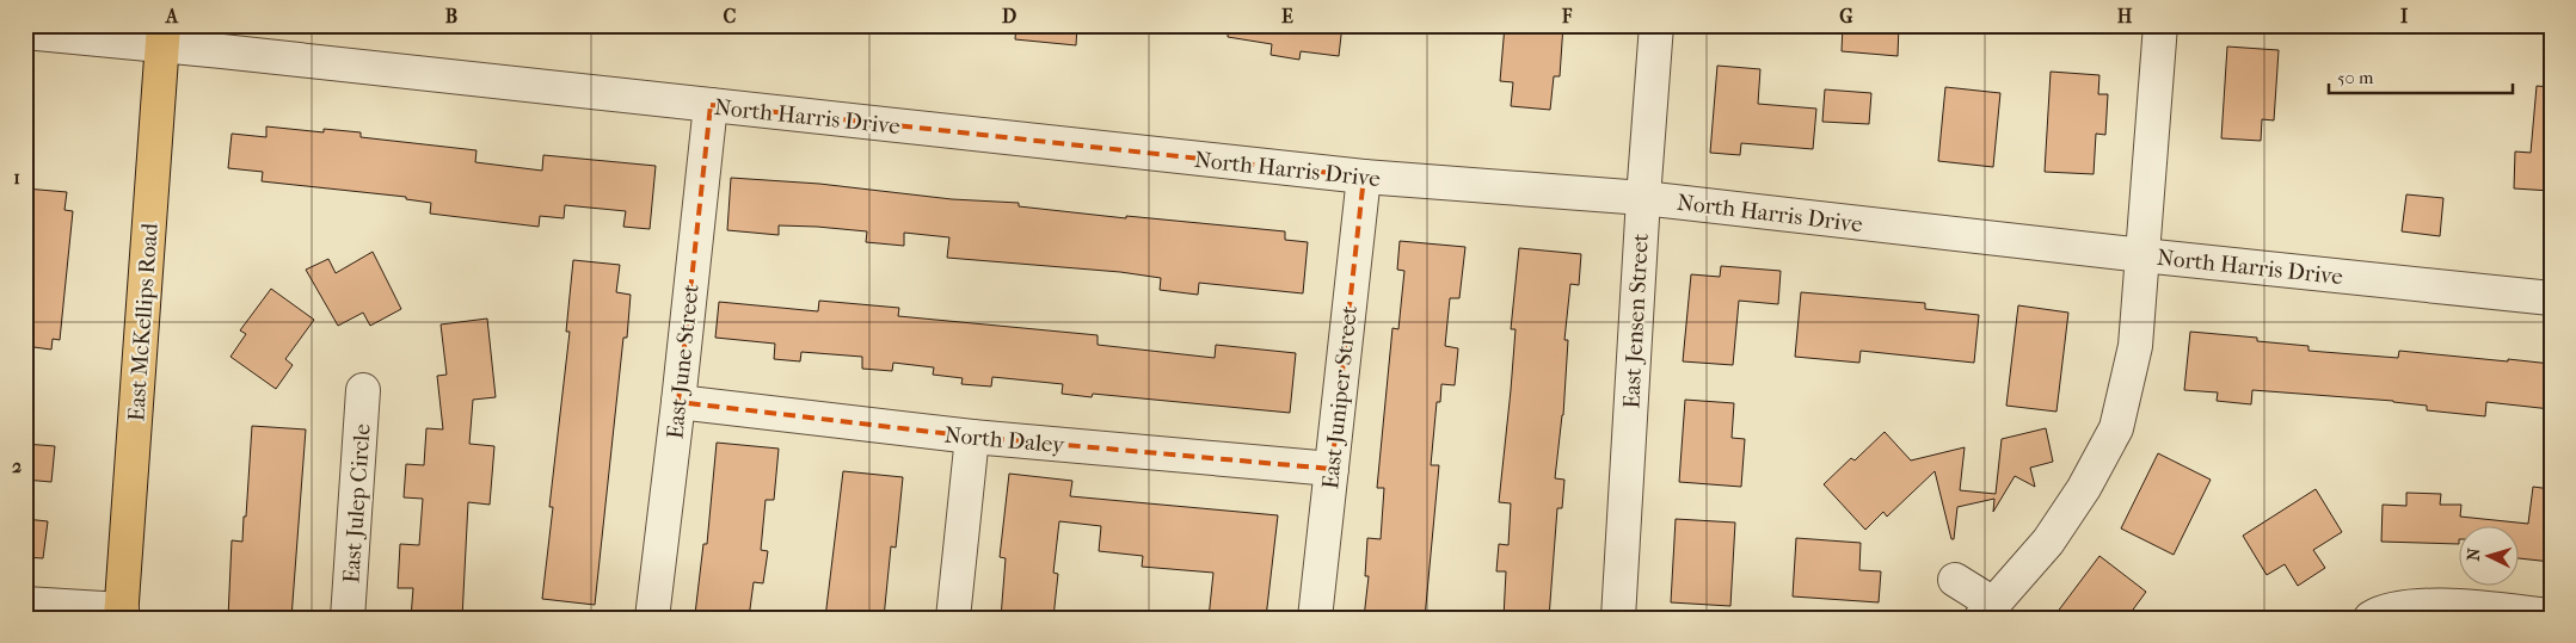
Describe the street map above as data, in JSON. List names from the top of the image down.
{
  "streets": {
    "main road": ["East McKellips Road"],
    "street": [
      "North Harris Drive",
      "East Jensen Street",
      "East June Street",
      "East Juniper Street",
      "North Daley",
      "East Julep Circle"
    ]
  },
  "crossings": [
    ["North Harris Drive", "East Jensen Street"],
    ["North Harris Drive", "East McKellips Road"],
    ["North Harris Drive", "East June Street"],
    ["North Harris Drive", "East Juniper Street"],
    ["East June Street", "North Daley"],
    ["East Juniper Street", "North Daley"]
  ],
  "scale_bar": "50 m",
  "north": "left",
  "grid": {
    "columns": [
      "A",
      "B",
      "C",
      "D",
      "E",
      "F",
      "G",
      "H",
      "I"
    ],
    "rows": ["1", "2"]
  }
}
